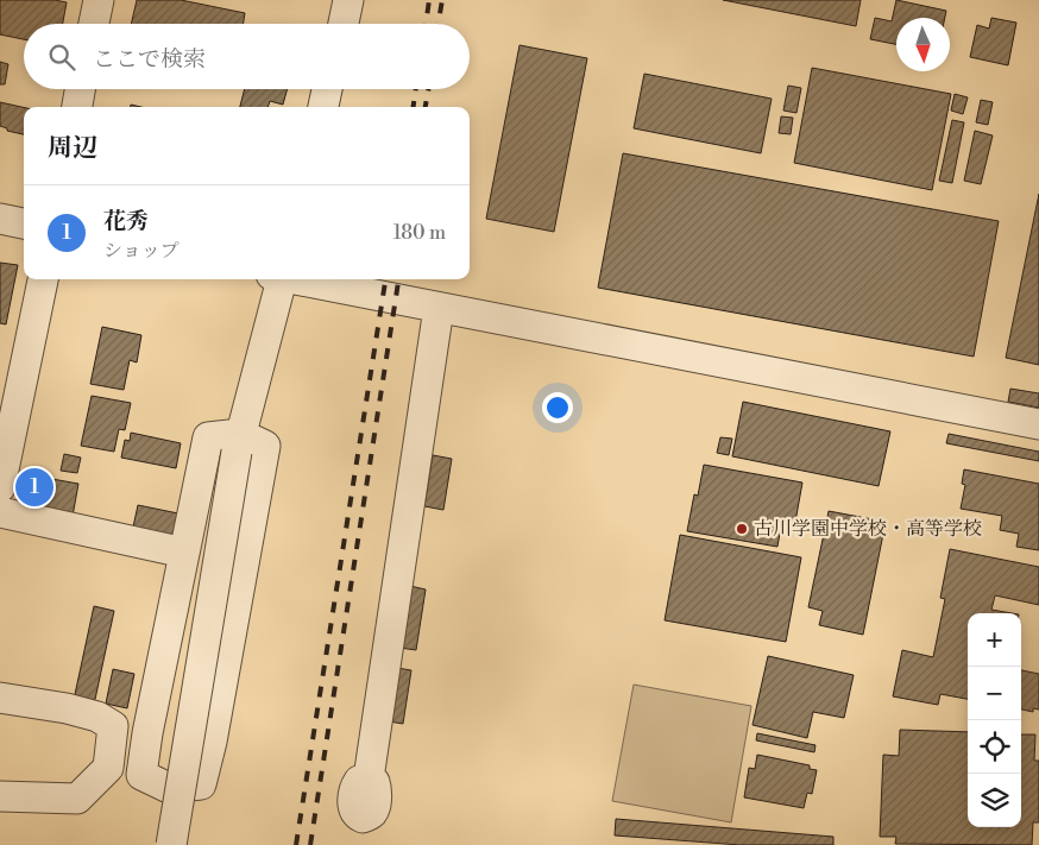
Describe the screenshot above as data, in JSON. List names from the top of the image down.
{
  "places": ["古川学園中学校・高等学校"],
  "north": "bottom",
  "page": {
    "search": "ここで検索",
    "heading": "周辺",
    "list": [
      {
        "mark": "1",
        "name": "花秀",
        "note": "ショップ",
        "value": "180 m"
      }
    ],
    "pins": "1",
    "map_buttons": ["+", "−"]
  }
}
